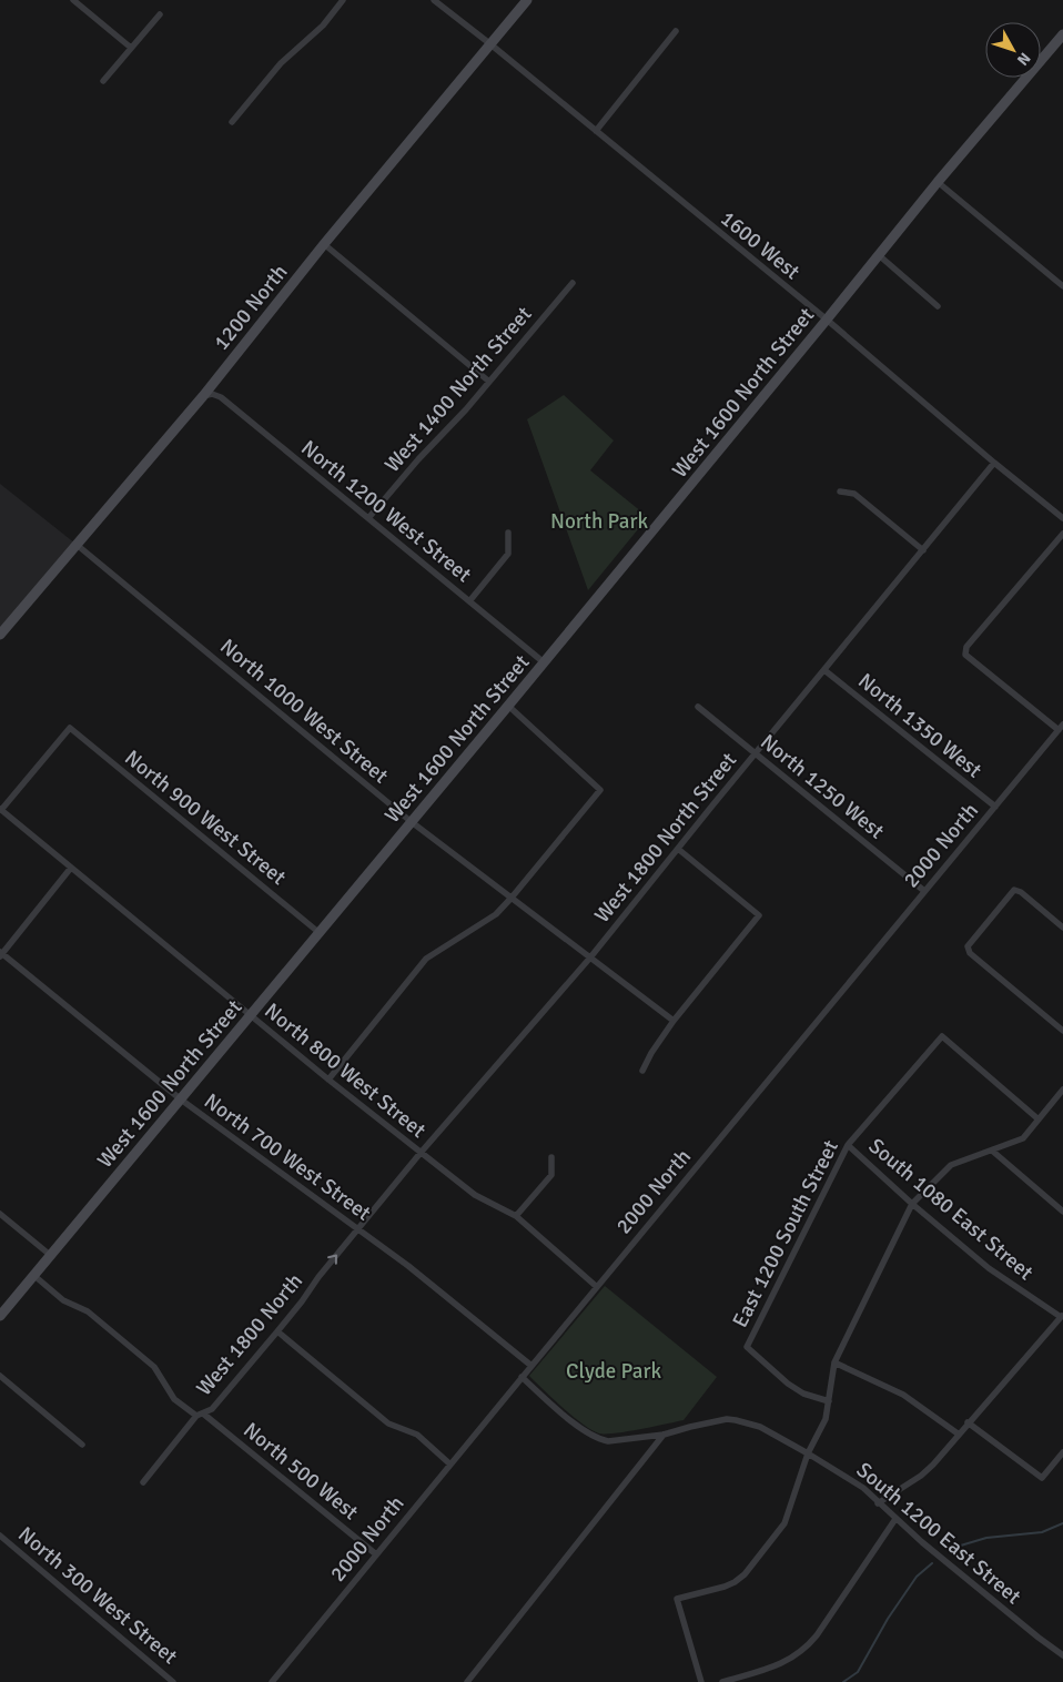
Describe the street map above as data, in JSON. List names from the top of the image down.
{
  "streets": {
    "street": [
      "1600 West",
      "1200 North",
      "West 1400 North Street",
      "West 1600 North Street",
      "North 1200 West Street",
      "North 1000 West Street",
      "North 1350 West",
      "North 1250 West",
      "North 900 West Street",
      "West 1800 North Street",
      "2000 North",
      "North 800 West Street",
      "North 700 West Street",
      "South 1080 East Street",
      "East 1200 South Street",
      "West 1800 North",
      "North 500 West",
      "South 1200 East Street",
      "North 300 West Street"
    ]
  },
  "crossings": [
    ["1600 West", "1200 North"],
    ["1600 West", "West 1600 North Street"],
    ["1600 West", "West 1800 North Street"],
    ["1200 North", "North 1200 West Street"],
    ["1200 North", "North 1000 West Street"],
    ["West 1400 North Street", "North 1200 West Street"],
    ["West 1600 North Street", "North 1200 West Street"],
    ["West 1600 North Street", "North 1000 West Street"],
    ["West 1600 North Street", "North 900 West Street"],
    ["West 1600 North Street", "North 800 West Street"],
    ["West 1600 North Street", "North 700 West Street"],
    ["West 1600 North Street", "North 500 West"],
    ["North 1000 West Street", "West 1800 North Street"],
    ["North 1350 West", "West 1800 North Street"],
    ["North 1350 West", "2000 North"],
    ["North 1250 West", "West 1800 North Street"],
    ["North 1250 West", "2000 North"],
    ["North 900 West Street", "North 800 West Street"],
    ["West 1800 North Street", "North 800 West Street"],
    ["West 1800 North Street", "North 700 West Street"],
    ["West 1800 North Street", "West 1800 North"],
    ["2000 North", "North 800 West Street"],
    ["2000 North", "North 700 West Street"],
    ["2000 North", "North 500 West"],
    ["2000 North", "South 1200 East Street"],
    ["North 700 West Street", "West 1800 North"],
    ["South 1080 East Street", "East 1200 South Street"],
    ["West 1800 North", "North 500 West"]
  ],
  "one_way": ["West 1800 North"],
  "parks": ["North Park", "Clyde Park"],
  "north": "bottom right"
}
